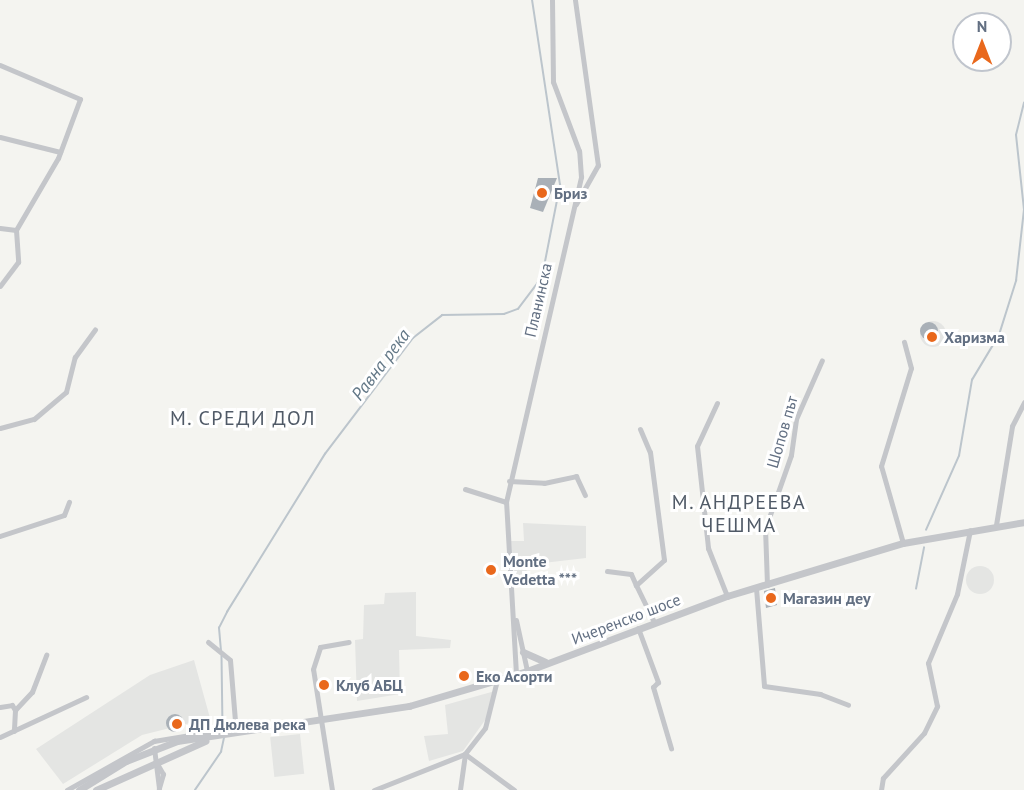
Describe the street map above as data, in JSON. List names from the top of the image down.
{
  "streets": {
    "street": ["Планинска", "Шопов път", "Ичеренско шосе"]
  },
  "crossings": [
    ["Шопов път", "Ичеренско шосе"]
  ],
  "districts": ["М. СРЕДИ ДОЛ", "М. АНДРЕЕВА ЧЕШМА"],
  "water": ["Равна река"],
  "places": [
    "Бриз",
    "Харизма",
    "Monte Vedetta ***",
    "Магазин деу",
    "Еко Асорти",
    "Клуб АБЦ",
    "ДП Дюлева река"
  ],
  "north": "top"
}
